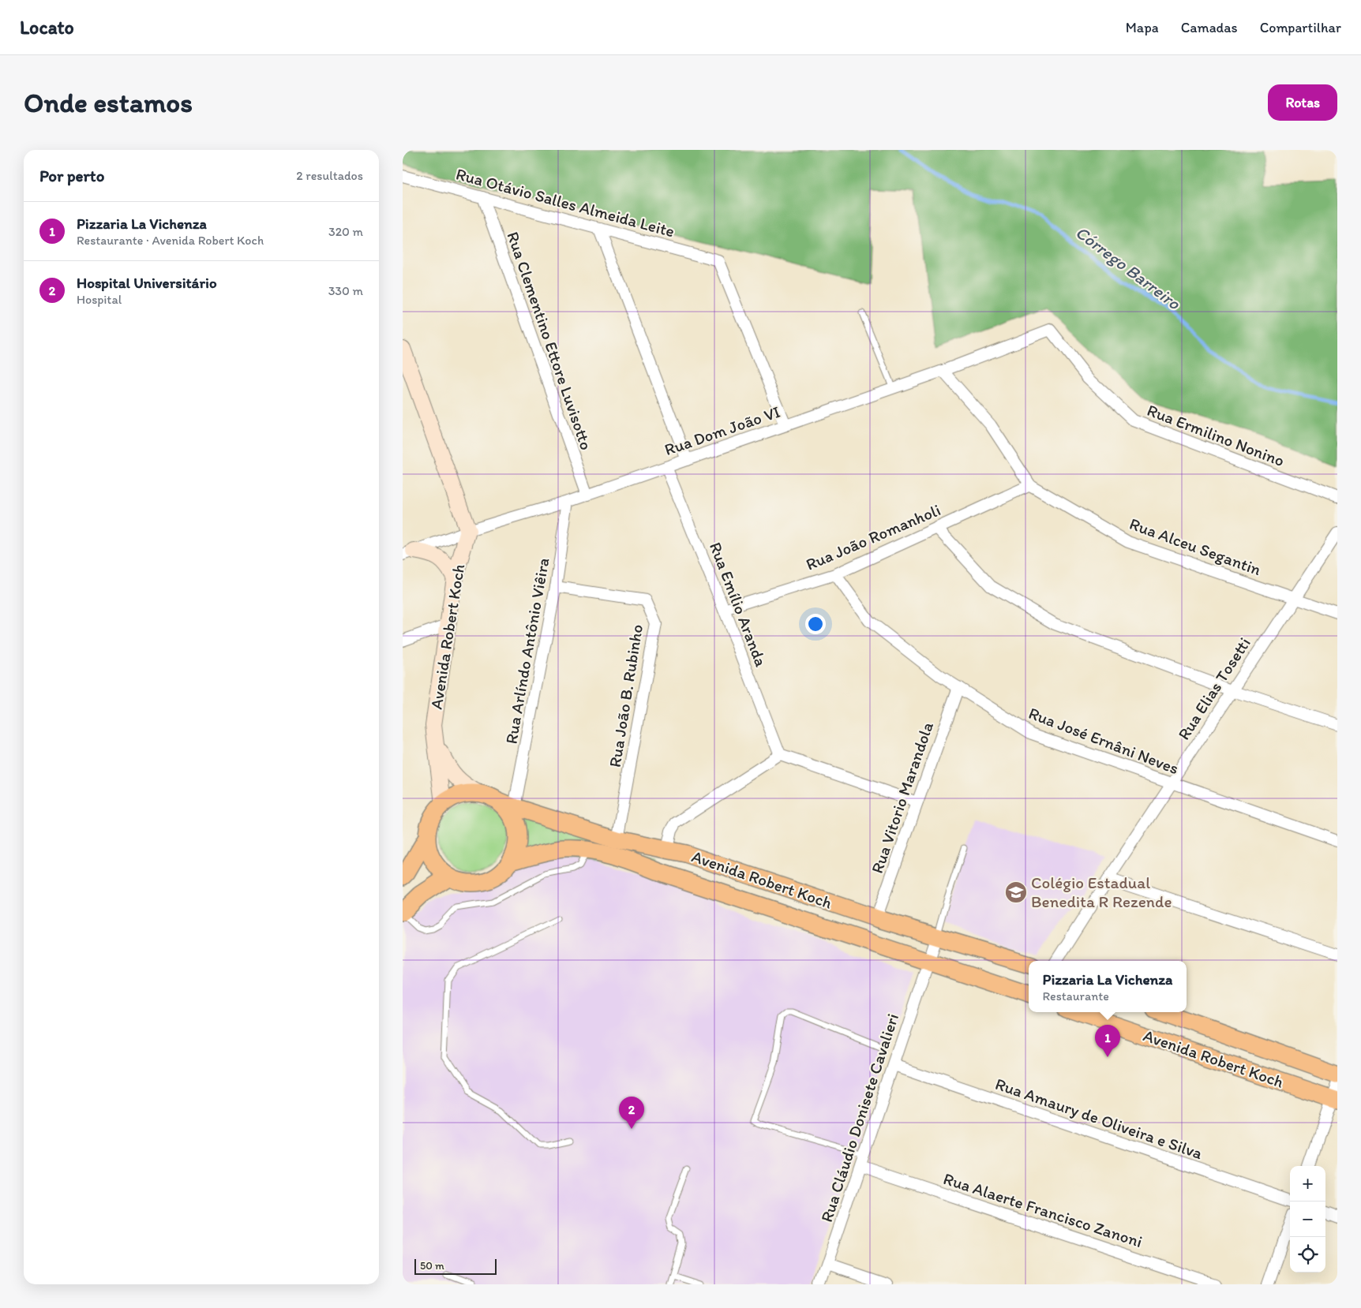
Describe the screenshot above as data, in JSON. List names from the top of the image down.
{
  "streets": {
    "main road": ["Avenida Robert Koch"],
    "street": [
      "Rua Otávio Salles Almeida Leite",
      "Rua Clementino Ettore Luvisotto",
      "Rua Dom João VI",
      "Rua Ermilino Nonino",
      "Rua João Romanholi",
      "Rua Alceu Segantin",
      "Rua Emílio Aranda",
      "Rua Arlíndo Antônio Viêira",
      "Rua Elias Tosetti",
      "Rua João B. Rubinho",
      "Rua José Ernâni Neves",
      "Rua Vitorio Marandola",
      "Rua Cláudio Donisete Cavalieri",
      "Rua Amaury de Oliveira e Silva",
      "Rua Alaerte Francisco Zanoni"
    ]
  },
  "crossings": [
    ["Rua Otávio Salles Almeida Leite", "Rua Clementino Ettore Luvisotto"],
    ["Rua Otávio Salles Almeida Leite", "Rua Dom João VI"],
    ["Rua Clementino Ettore Luvisotto", "Rua Dom João VI"],
    ["Rua Dom João VI", "Rua Ermilino Nonino"],
    ["Rua Dom João VI", "Rua Alceu Segantin"],
    ["Rua Dom João VI", "Rua Emílio Aranda"],
    ["Rua Dom João VI", "Avenida Robert Koch"],
    ["Rua Dom João VI", "Rua Arlíndo Antônio Viêira"],
    ["Rua João Romanholi", "Rua Alceu Segantin"],
    ["Rua João Romanholi", "Rua Emílio Aranda"],
    ["Rua João Romanholi", "Rua José Ernâni Neves"],
    ["Rua Alceu Segantin", "Rua Elias Tosetti"],
    ["Avenida Robert Koch", "Rua Arlíndo Antônio Viêira"],
    ["Avenida Robert Koch", "Rua João B. Rubinho"],
    ["Avenida Robert Koch", "Rua Vitorio Marandola"],
    ["Avenida Robert Koch", "Rua Cláudio Donisete Cavalieri"],
    ["Rua Arlíndo Antônio Viêira", "Rua João B. Rubinho"],
    ["Rua Elias Tosetti", "Rua José Ernâni Neves"],
    ["Rua José Ernâni Neves", "Rua Vitorio Marandola"],
    ["Rua Cláudio Donisete Cavalieri", "Rua Amaury de Oliveira e Silva"],
    ["Rua Cláudio Donisete Cavalieri", "Rua Alaerte Francisco Zanoni"]
  ],
  "water": ["Córrego Barreiro"],
  "places": {
    "school or university": ["Colégio Estadual Benedita R Rezende"]
  },
  "scale_bar": "50 m",
  "page": {
    "header": "Locato",
    "nav": ["Mapa", "Camadas", "Compartilhar"],
    "buttons": "Rotas",
    "title": "Onde estamos",
    "heading": ["Por perto", "2 resultados"],
    "list": [
      {
        "mark": "1",
        "name": "Pizzaria La Vichenza",
        "note": "Restaurante · Avenida Robert Koch",
        "value": "320 m"
      },
      {
        "mark": "2",
        "name": "Hospital Universitário",
        "note": "Hospital",
        "value": "330 m"
      }
    ],
    "popup": ["Pizzaria La Vichenza", "Restaurante"],
    "pins": ["1", "2"],
    "map_buttons": ["+", "−"],
    "scale": "50 m"
  }
}
